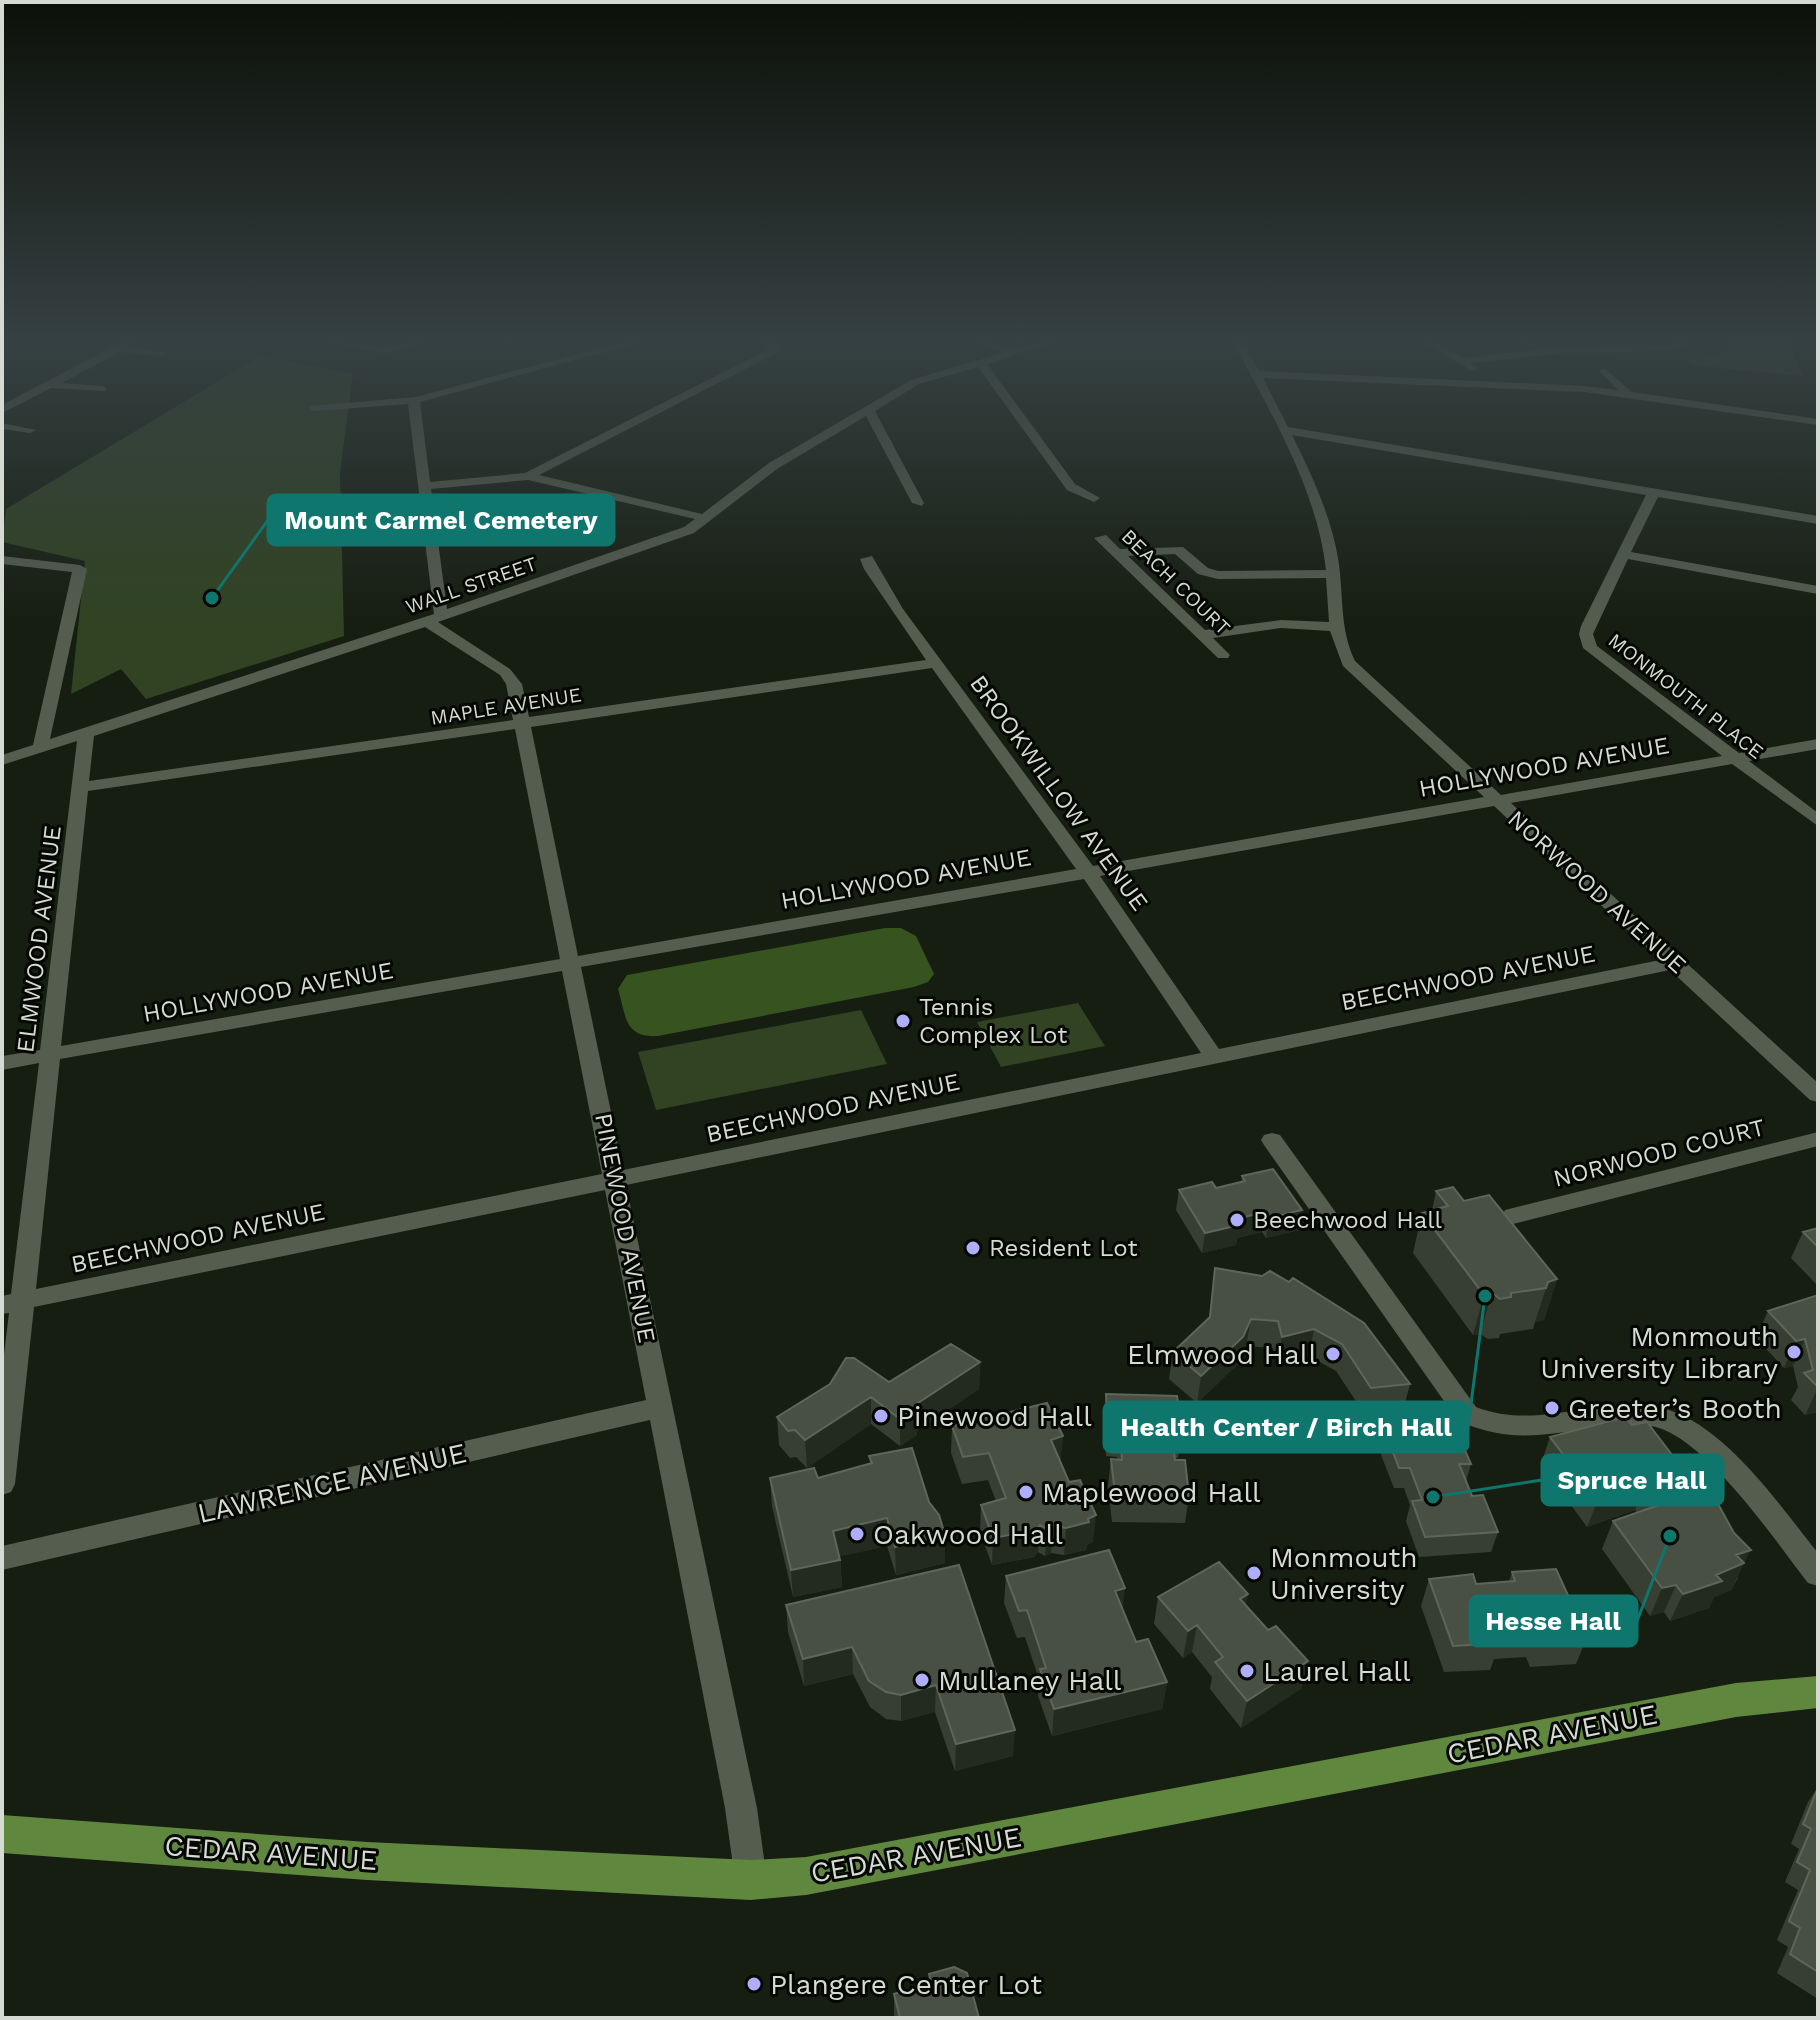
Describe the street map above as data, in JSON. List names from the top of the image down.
{
  "streets": {
    "main road": ["CEDAR AVENUE"],
    "street": [
      "BEACH COURT",
      "WALL STREET",
      "MONMOUTH PLACE",
      "MAPLE AVENUE",
      "HOLLYWOOD AVENUE",
      "BROOKWILLOW AVENUE",
      "NORWOOD AVENUE",
      "ELMWOOD AVENUE",
      "BEECHWOOD AVENUE",
      "NORWOOD COURT",
      "PINEWOOD AVENUE",
      "LAWRENCE AVENUE"
    ]
  },
  "crossings": [
    ["WALL STREET", "ELMWOOD AVENUE"],
    ["WALL STREET", "PINEWOOD AVENUE"],
    ["MONMOUTH PLACE", "HOLLYWOOD AVENUE"],
    ["MAPLE AVENUE", "BROOKWILLOW AVENUE"],
    ["MAPLE AVENUE", "ELMWOOD AVENUE"],
    ["MAPLE AVENUE", "PINEWOOD AVENUE"],
    ["HOLLYWOOD AVENUE", "BROOKWILLOW AVENUE"],
    ["HOLLYWOOD AVENUE", "NORWOOD AVENUE"],
    ["HOLLYWOOD AVENUE", "ELMWOOD AVENUE"],
    ["HOLLYWOOD AVENUE", "PINEWOOD AVENUE"],
    ["BROOKWILLOW AVENUE", "BEECHWOOD AVENUE"],
    ["NORWOOD AVENUE", "BEECHWOOD AVENUE"],
    ["ELMWOOD AVENUE", "BEECHWOOD AVENUE"],
    ["BEECHWOOD AVENUE", "PINEWOOD AVENUE"],
    ["PINEWOOD AVENUE", "LAWRENCE AVENUE"],
    ["PINEWOOD AVENUE", "CEDAR AVENUE"]
  ],
  "places": [
    "Mount Carmel Cemetery",
    "Tennis Complex Lot",
    "Beechwood Hall",
    "Resident Lot",
    "Health Center / Birch Hall",
    "Monmouth University Library",
    "Elmwood Hall",
    "Greeter’s Booth",
    "Pinewood Hall",
    "Maplewood Hall",
    "Spruce Hall",
    "Oakwood Hall",
    "Hesse Hall",
    "Monmouth University",
    "Laurel Hall",
    "Mullaney Hall",
    "Plangere Center Lot"
  ]
}
